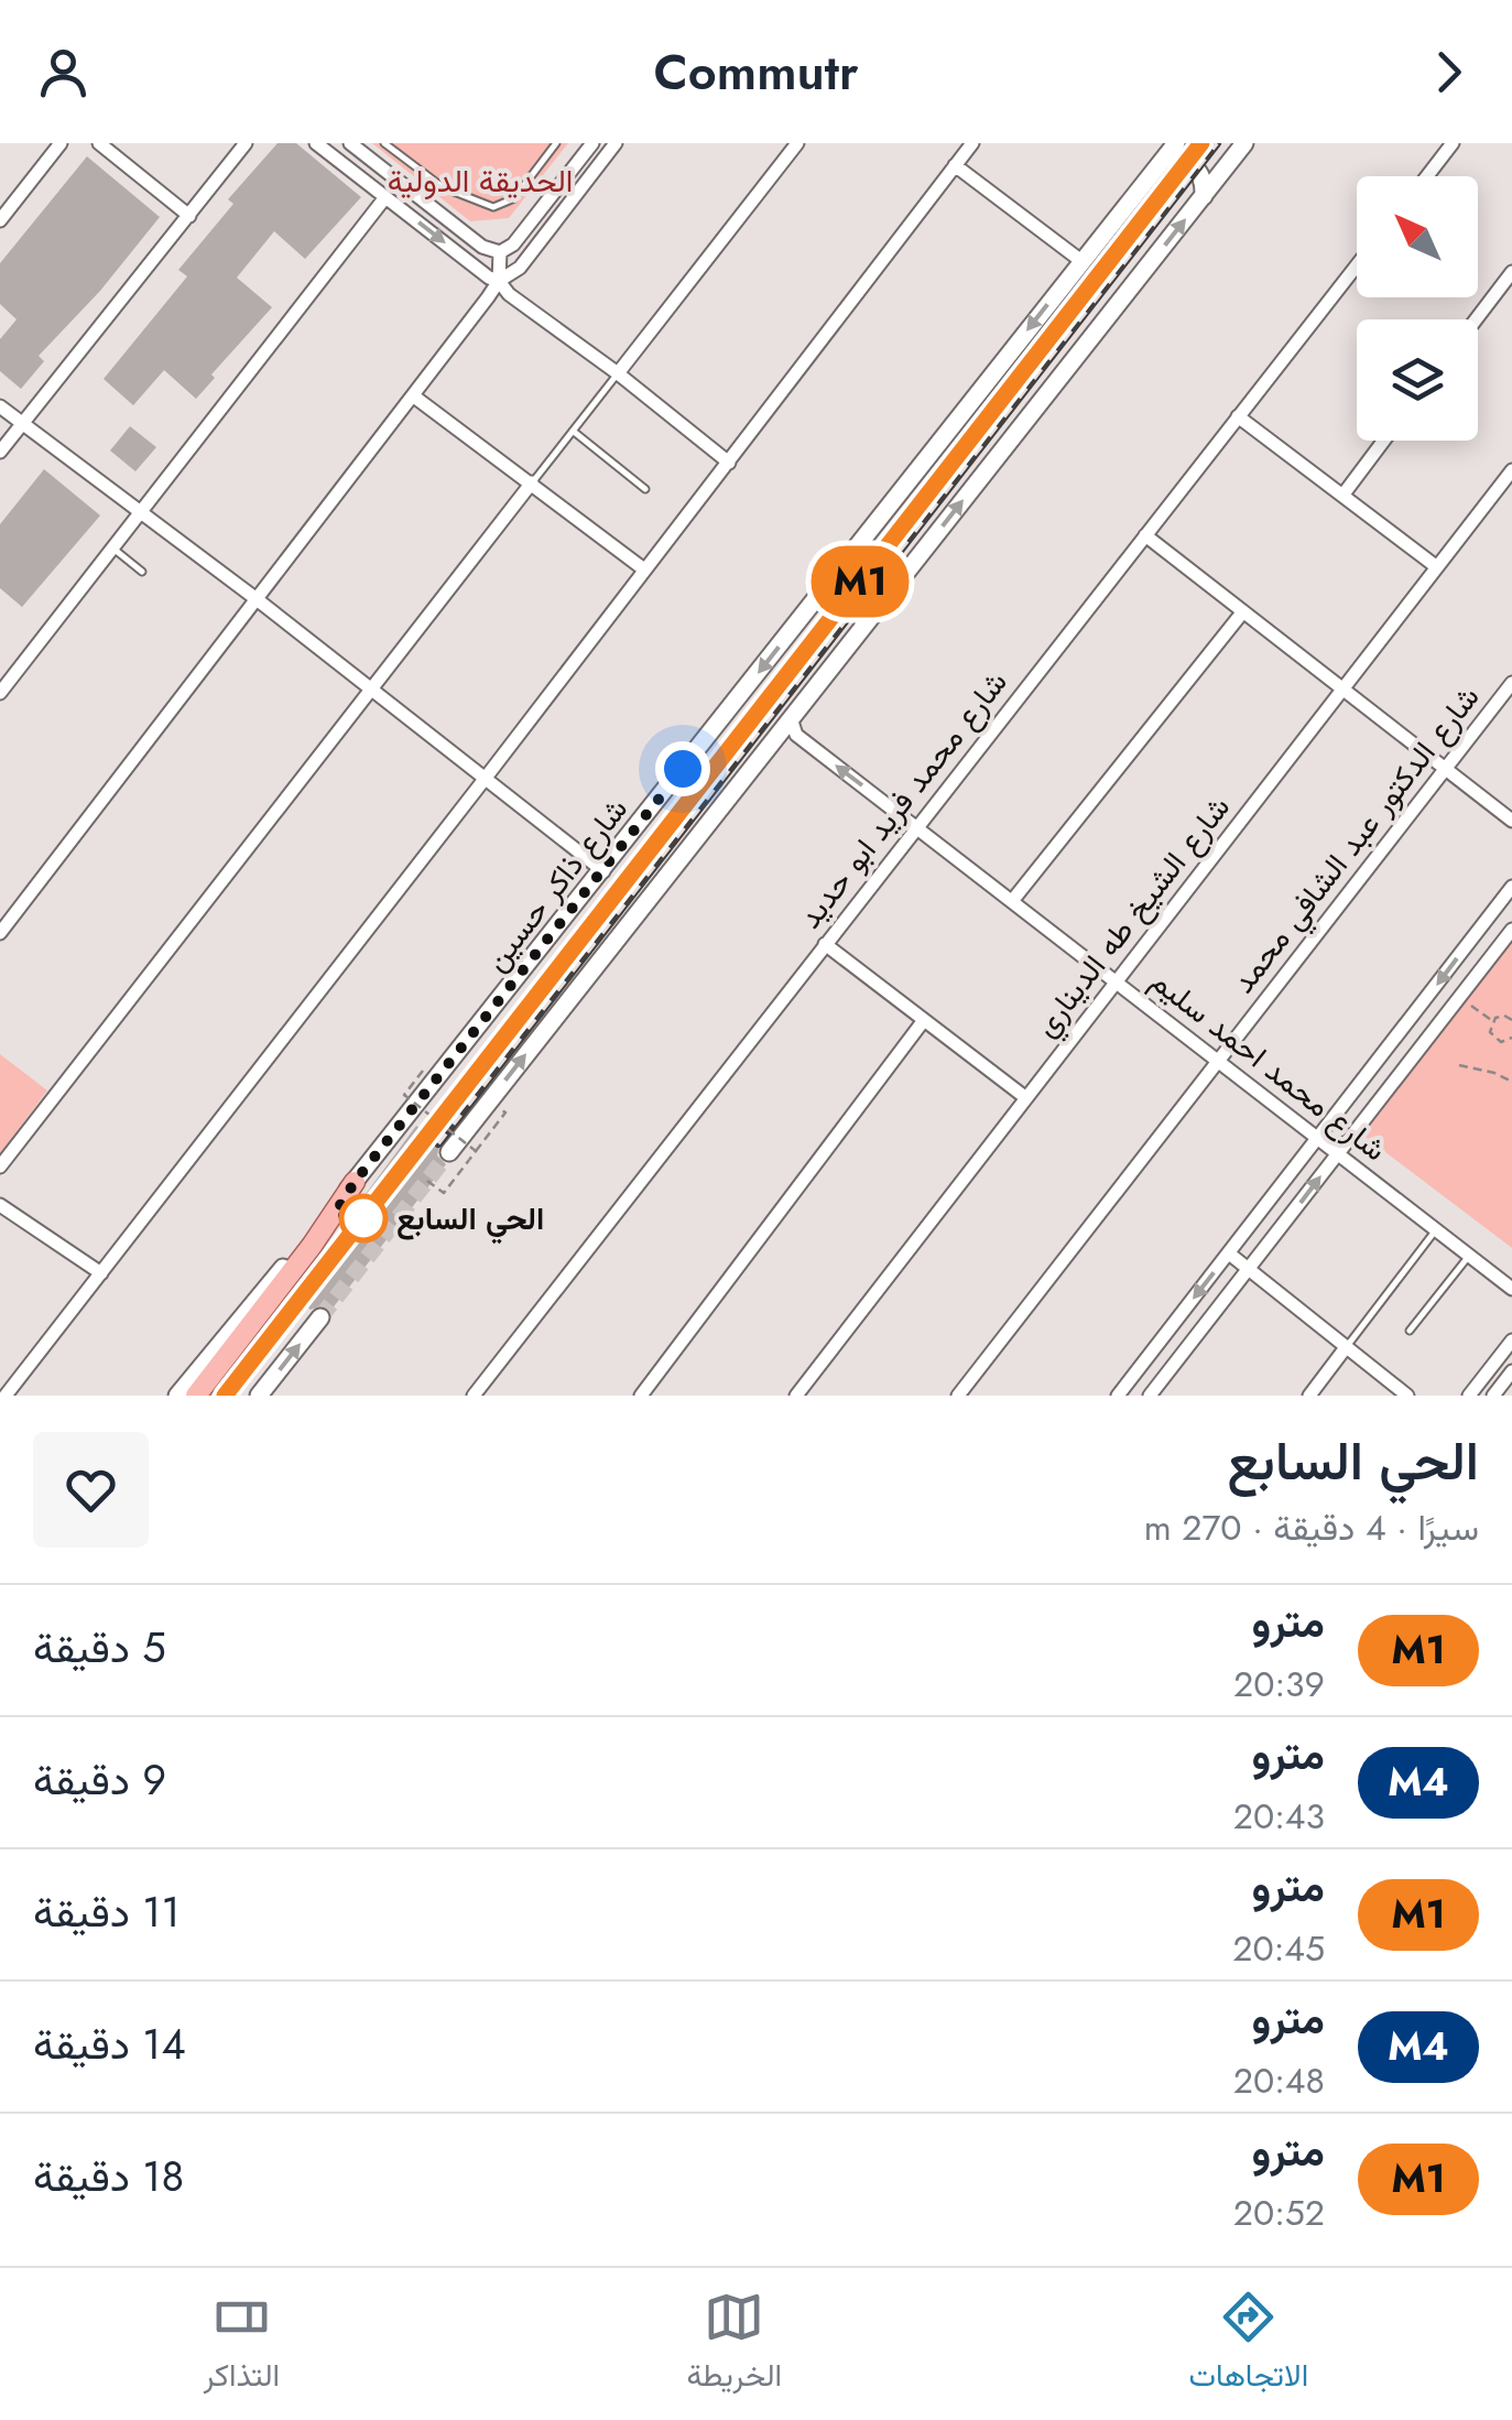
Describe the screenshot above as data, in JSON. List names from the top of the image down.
{
  "streets": {
    "main road": ["شارع ذاكر حسين"],
    "street": [
      "شارع محمد فريد ابو حديد",
      "شارع الدكتور عبد الشافي محمد",
      "شارع الشيخ طه الديناري",
      "شارع محمد احمد سليم"
    ]
  },
  "crossings": [
    ["شارع محمد فريد ابو حديد", "شارع محمد احمد سليم"],
    ["شارع الدكتور عبد الشافي محمد", "شارع محمد احمد سليم"],
    ["شارع الشيخ طه الديناري", "شارع محمد احمد سليم"]
  ],
  "parks": ["الحديقة الدولية"],
  "places": ["الحي السابع"],
  "lines": ["metro line M1"],
  "north": "top left",
  "page": {
    "header": "Commutr",
    "on_map": "M1",
    "heading": ["الحي السابع", "سيرًا · 4 دقيقة · 270 m"],
    "list": [
      {
        "mark": "M1",
        "name": "مترو",
        "note": "20:39",
        "value": "5 دقيقة"
      },
      {
        "mark": "M4",
        "name": "مترو",
        "note": "20:43",
        "value": "9 دقيقة"
      },
      {
        "mark": "M1",
        "name": "مترو",
        "note": "20:45",
        "value": "11 دقيقة"
      },
      {
        "mark": "M4",
        "name": "مترو",
        "note": "20:48",
        "value": "14 دقيقة"
      },
      {
        "mark": "M1",
        "name": "مترو",
        "note": "20:52",
        "value": "18 دقيقة"
      }
    ],
    "tabs": ["الاتجاهات", "الخريطة", "التذاكر"]
  }
}
